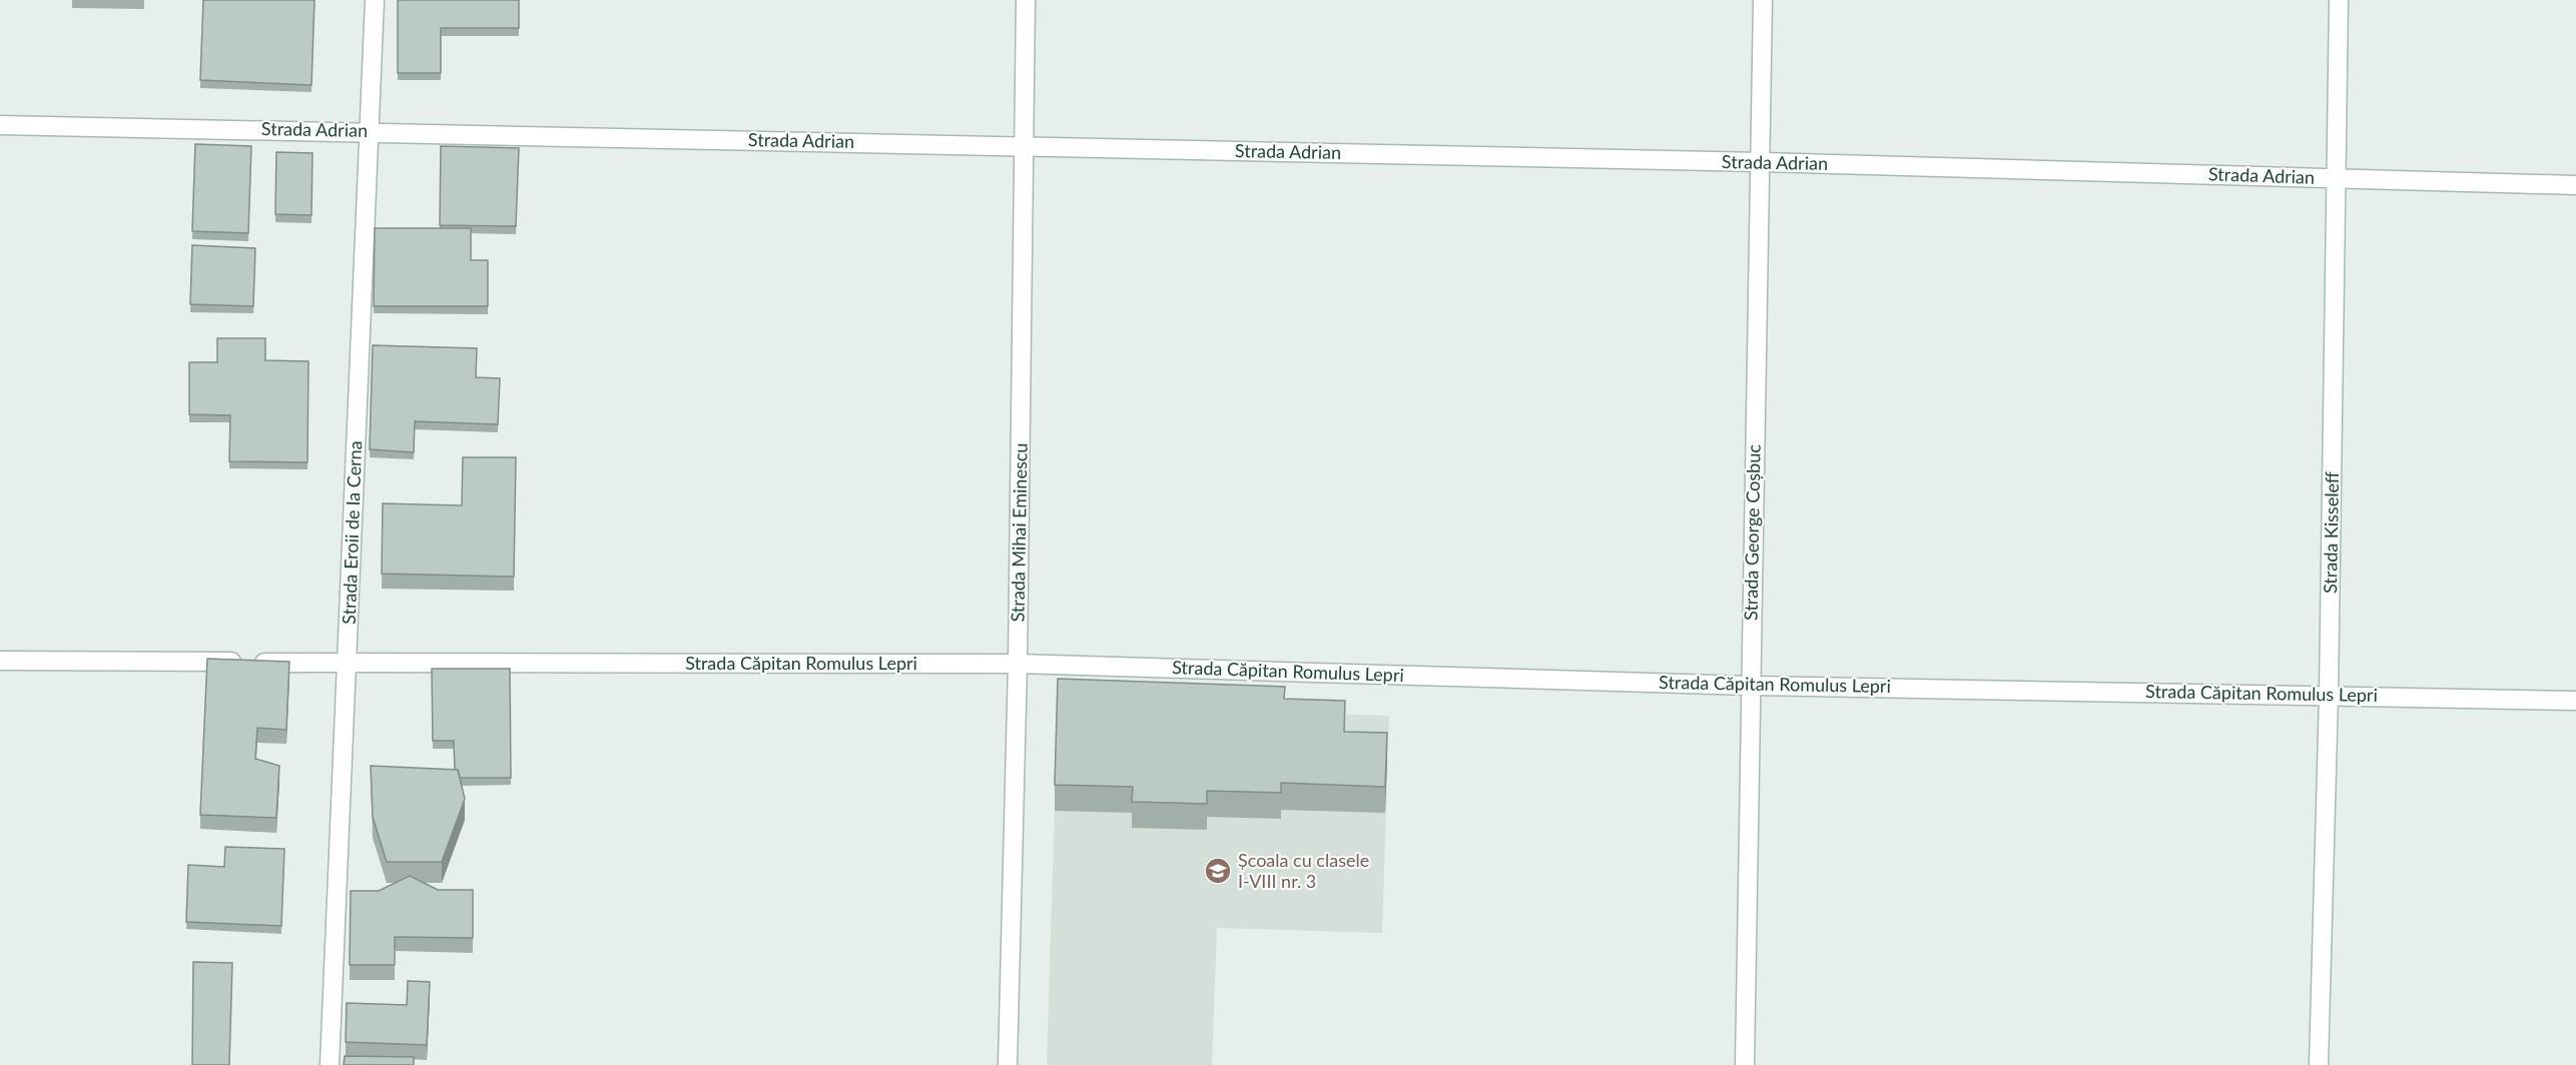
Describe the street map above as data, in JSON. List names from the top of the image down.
{
  "streets": {
    "street": [
      "Strada Adrian",
      "Strada Eroii de la Cerna",
      "Strada Mihai Eminescu",
      "Strada George Coșbuc",
      "Strada Kisseleff",
      "Strada Căpitan Romulus Lepri"
    ]
  },
  "crossings": [
    ["Strada Adrian", "Strada Eroii de la Cerna"],
    ["Strada Adrian", "Strada Mihai Eminescu"],
    ["Strada Adrian", "Strada George Coșbuc"],
    ["Strada Adrian", "Strada Kisseleff"],
    ["Strada Eroii de la Cerna", "Strada Căpitan Romulus Lepri"],
    ["Strada Mihai Eminescu", "Strada Căpitan Romulus Lepri"],
    ["Strada George Coșbuc", "Strada Căpitan Romulus Lepri"],
    ["Strada Kisseleff", "Strada Căpitan Romulus Lepri"]
  ],
  "places": {
    "school or university": ["Școala cu clasele I-VIII nr. 3"]
  }
}
